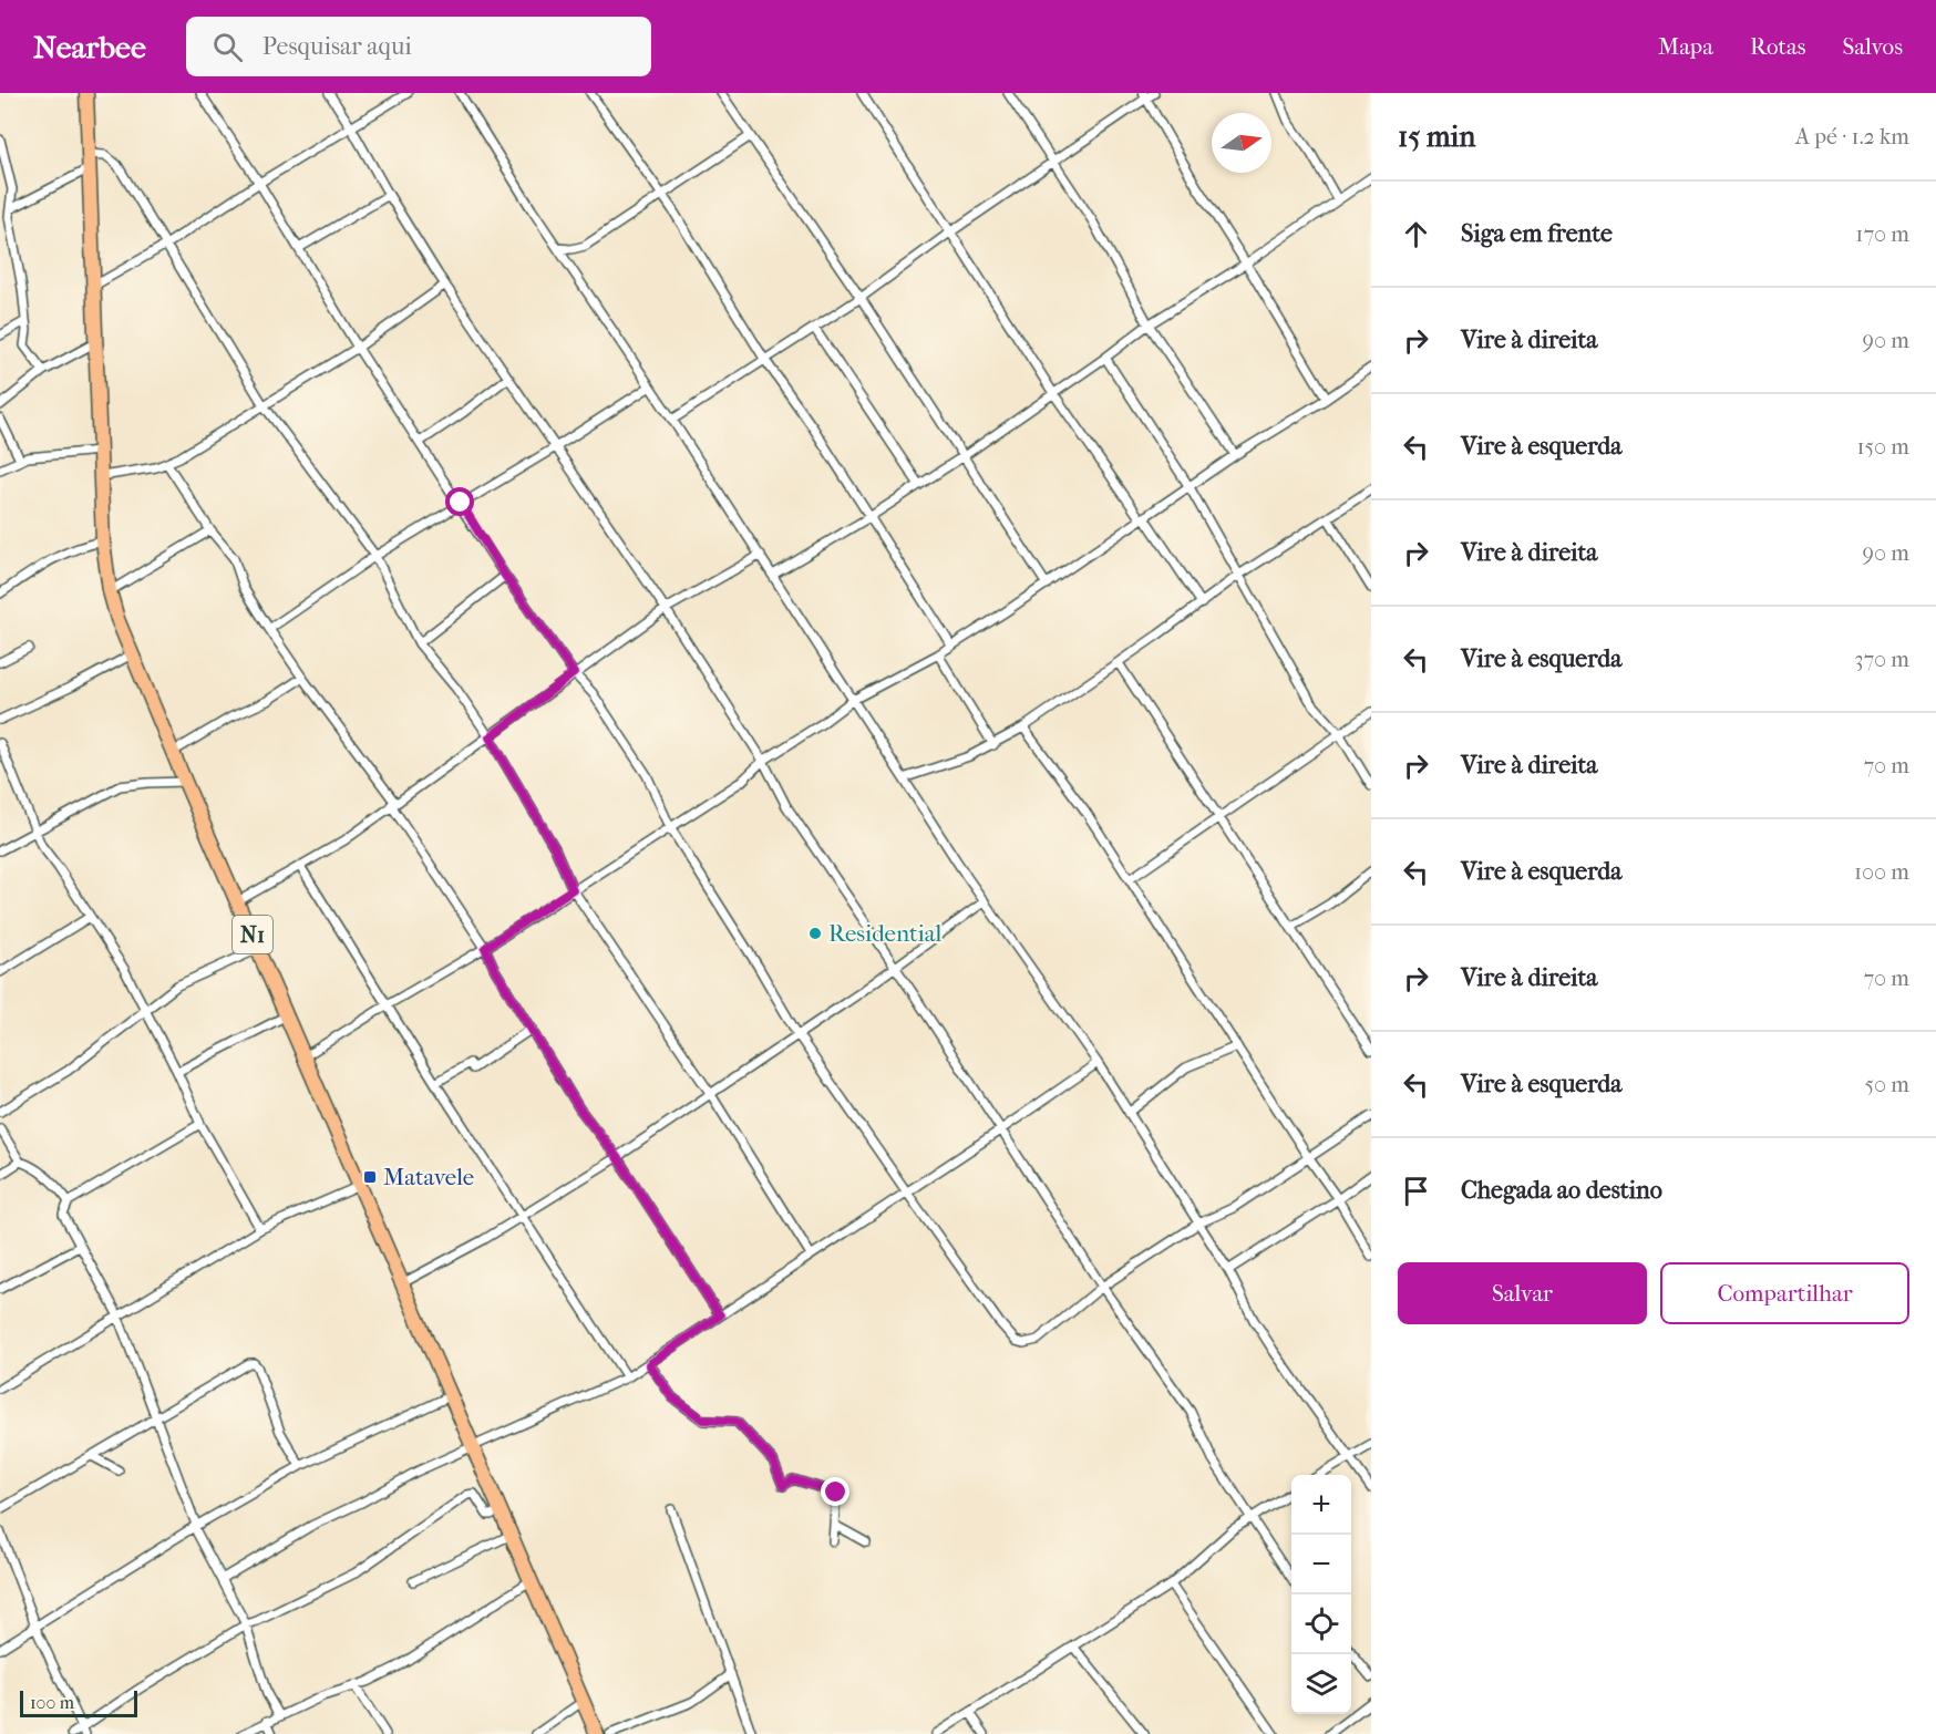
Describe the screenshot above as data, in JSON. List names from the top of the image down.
{
  "streets": {
    "highway": ["N1"]
  },
  "places": {
    "other": ["Residential"],
    "transit": ["Matavele"]
  },
  "scale_bar": "100 m",
  "north": "right",
  "page": {
    "header": "Nearbee",
    "search": "Pesquisar aqui",
    "nav": ["Mapa", "Rotas", "Salvos"],
    "heading": ["15 min", "A pé · 1.2 km"],
    "list": [
      ["Siga em frente", "170 m"],
      ["Vire à direita", "90 m"],
      ["Vire à esquerda", "150 m"],
      ["Vire à direita", "90 m"],
      ["Vire à esquerda", "370 m"],
      ["Vire à direita", "70 m"],
      ["Vire à esquerda", "100 m"],
      ["Vire à direita", "70 m"],
      ["Vire à esquerda", "50 m"],
      "Chegada ao destino"
    ],
    "buttons": ["Salvar", "Compartilhar"],
    "map_buttons": ["+", "−"],
    "scale": "100 m"
  }
}
